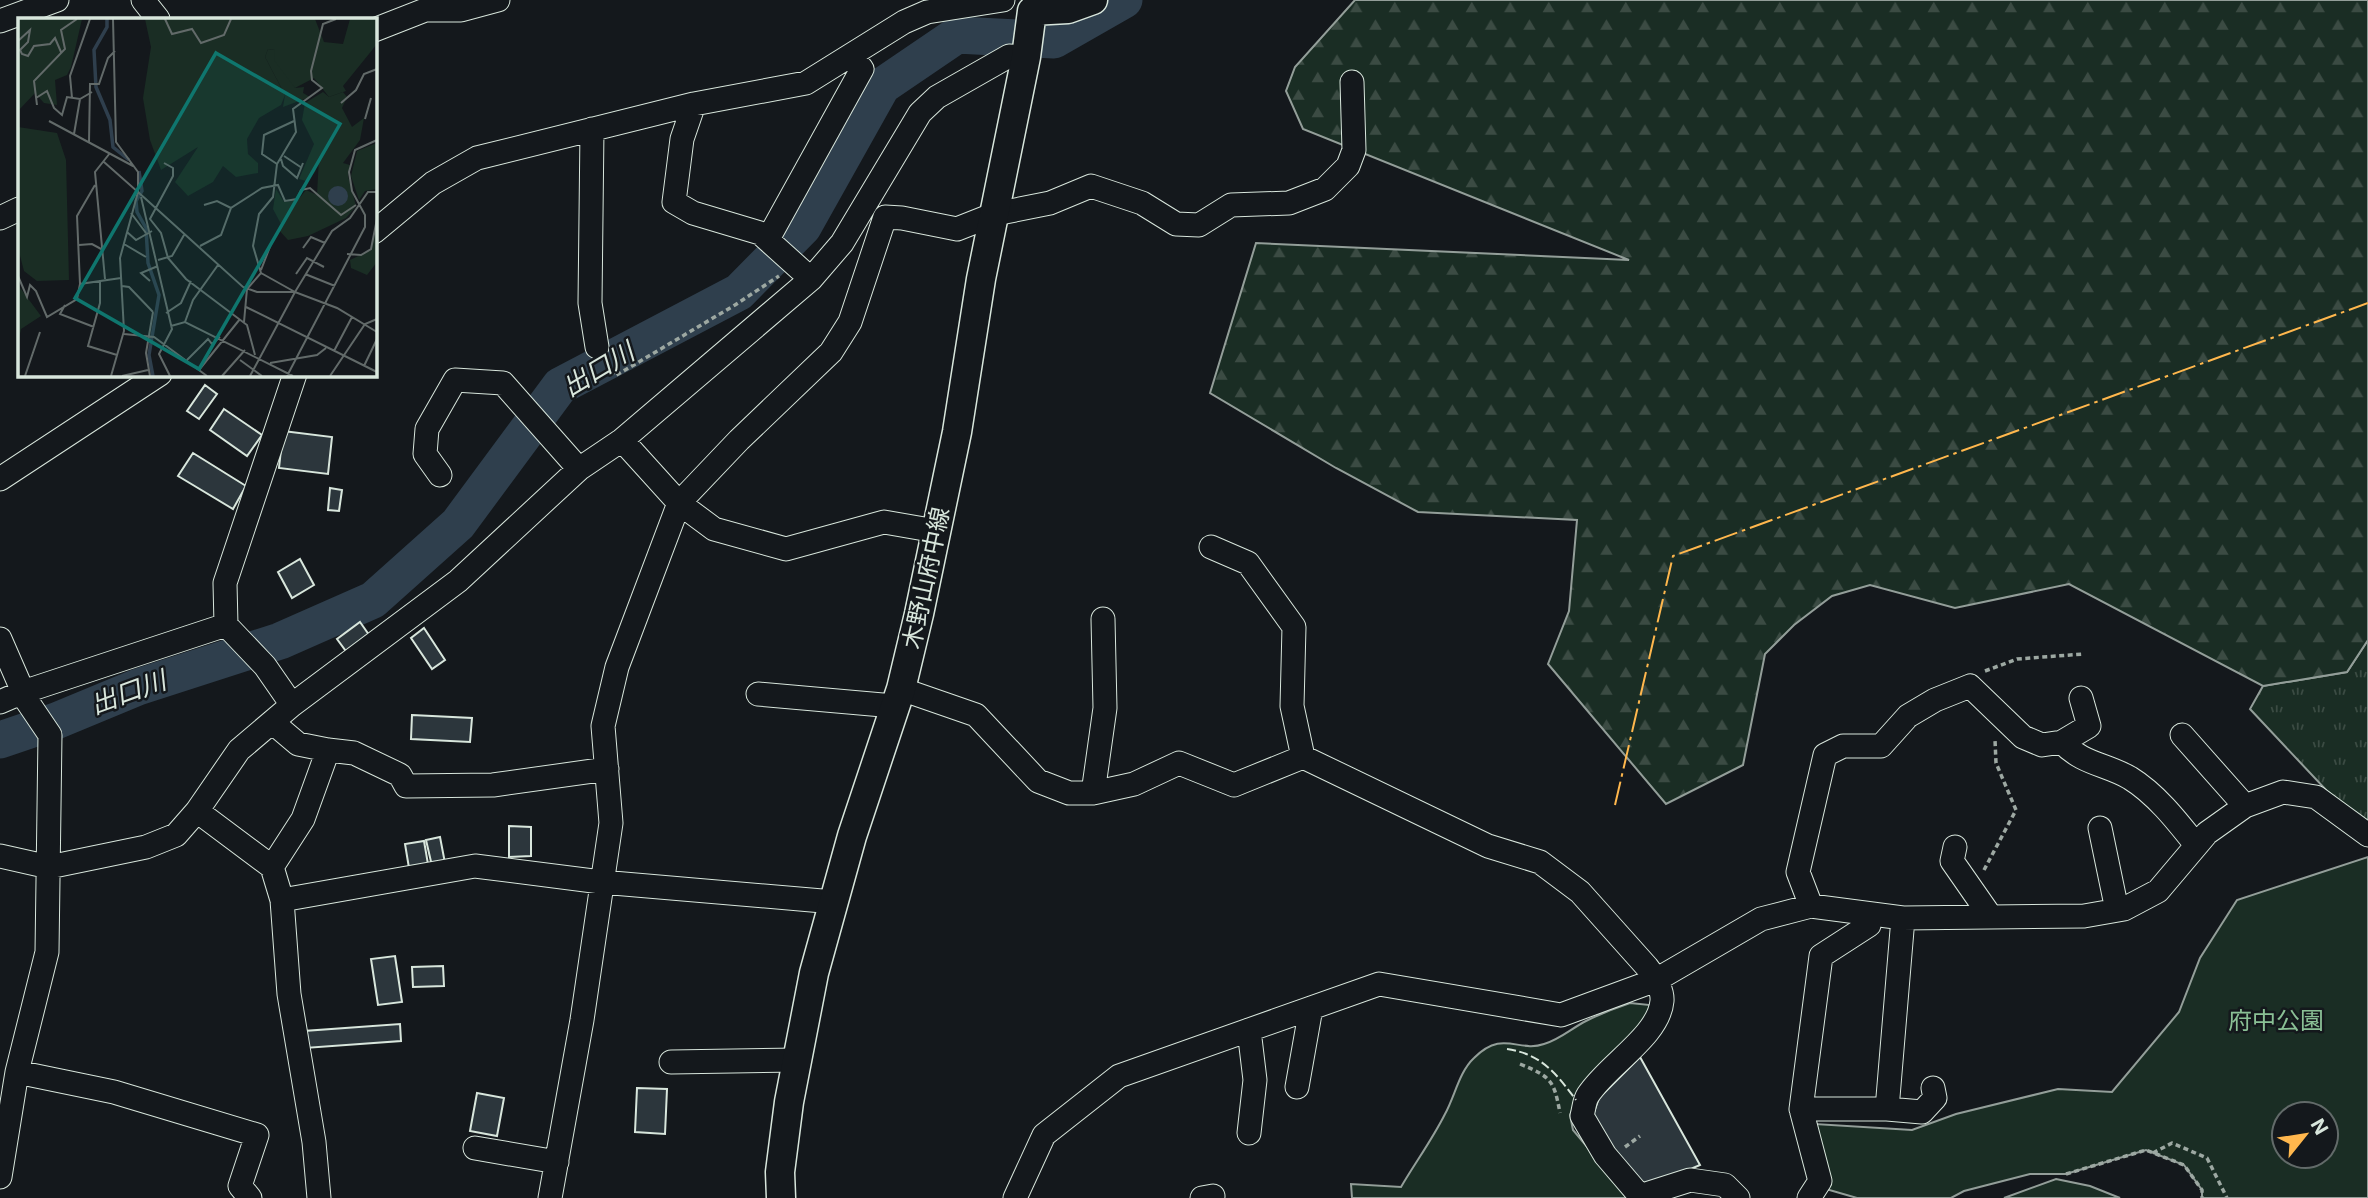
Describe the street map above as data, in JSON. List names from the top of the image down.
{
  "streets": {
    "main road": ["木野山府中線"]
  },
  "water": ["出口川"],
  "parks": ["府中公園"],
  "north": "top right"
}
